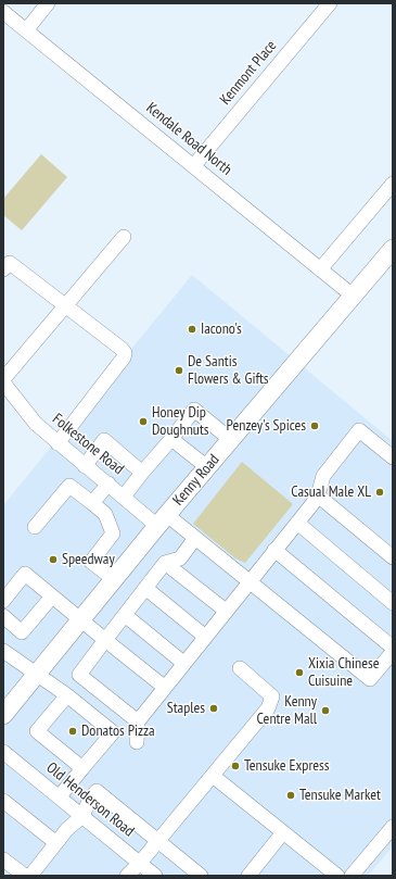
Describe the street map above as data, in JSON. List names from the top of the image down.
{
  "streets": {
    "main road": ["Kenny Road"],
    "street": [
      "Kenmont Place",
      "Kendale Road North",
      "Folkestone Road",
      "Old Henderson Road"
    ]
  },
  "crossings": [
    ["Kenmont Place", "Kendale Road North"],
    ["Kendale Road North", "Kenny Road"],
    ["Folkestone Road", "Kenny Road"]
  ],
  "places": [
    "Iacono's",
    "De Santis Flowers & Gifts",
    "Honey Dip Doughnuts",
    "Penzey's Spices",
    "Casual Male XL",
    "Speedway",
    "Xixia Chinese Cuisuine",
    "Staples",
    "Kenny Centre Mall",
    "Donatos Pizza",
    "Tensuke Express",
    "Tensuke Market"
  ]
}
